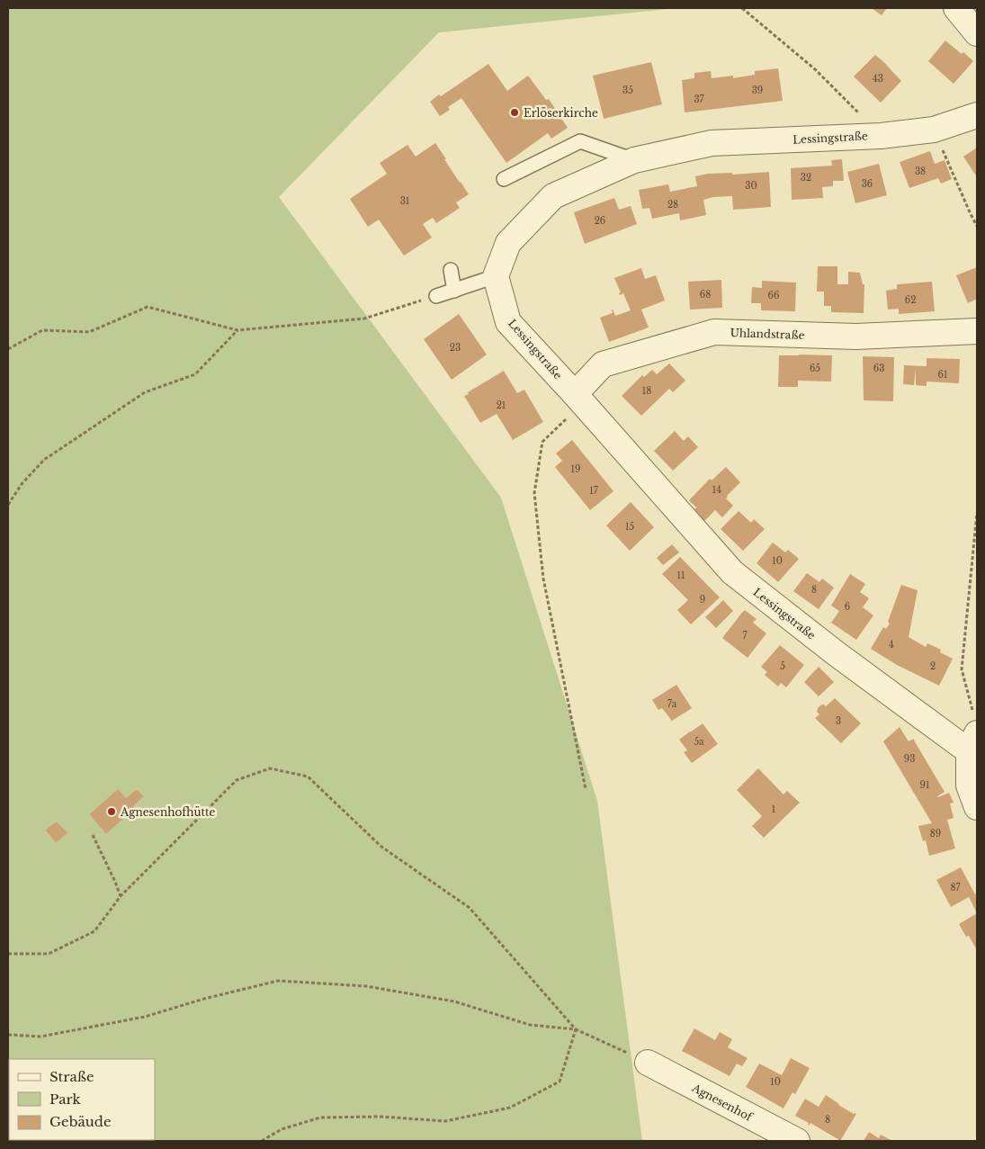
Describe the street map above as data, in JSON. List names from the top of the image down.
{
  "streets": {
    "street": ["Lessingstraße", "Uhlandstraße", "Agnesenhof"]
  },
  "crossings": [
    ["Lessingstraße", "Uhlandstraße"]
  ],
  "places": ["Erlöserkirche", "Agnesenhofhütte"],
  "house_numbers": [
    "43",
    "35",
    "39",
    "37",
    "38",
    "32",
    "36",
    "30",
    "31",
    "28",
    "26",
    "68",
    "66",
    "62",
    "23",
    "65",
    "63",
    "61",
    "18",
    "21",
    "19",
    "14",
    "17",
    "15",
    "10",
    "11",
    "8",
    "9",
    "6",
    "7",
    "4",
    "5",
    "2",
    "7a",
    "3",
    "5a",
    "93",
    "91",
    "1",
    "89",
    "87",
    "10",
    "8"
  ],
  "legend": ["Straße", "Park", "Gebäude"]
}
